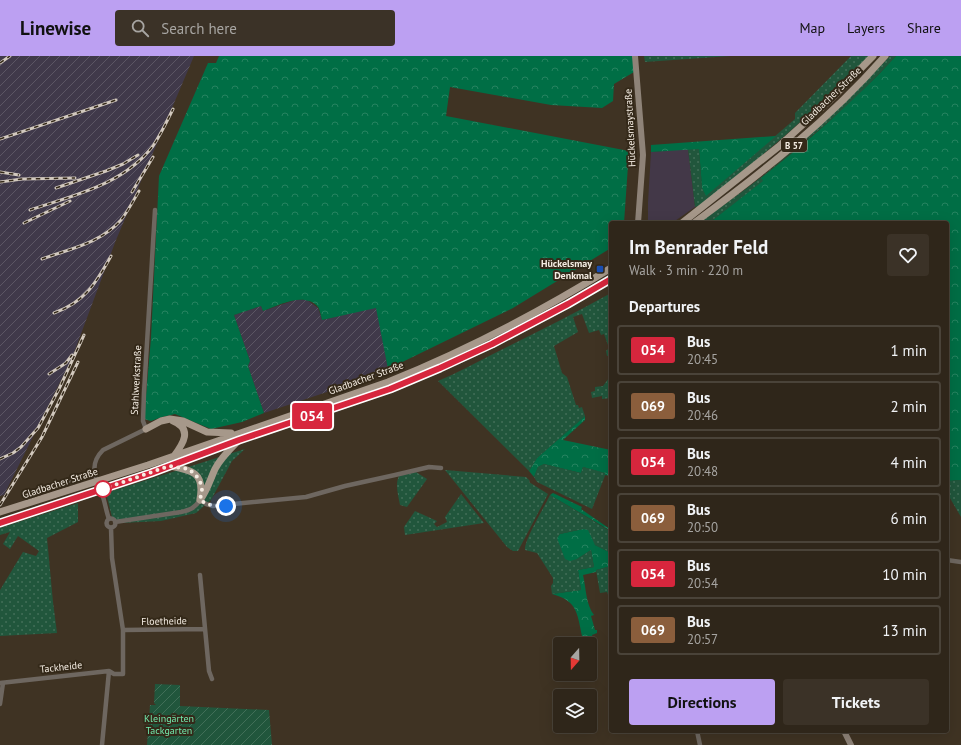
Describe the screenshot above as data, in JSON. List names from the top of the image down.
{
  "streets": {
    "main road": ["Gladbacher Straße", "Hückelsmaystraße", "B 57"],
    "street": ["Stahlwerkstraße", "Floetheide", "Tackheide"]
  },
  "crossings": [
    ["Floetheide", "Tackheide"]
  ],
  "parks": ["Kleingärten Tackgarten"],
  "places": {
    "transit": ["Hückelsmay Denkmal"]
  },
  "lines": ["bus line 054"],
  "north": "bottom",
  "page": {
    "header": "Linewise",
    "search": "Search here",
    "nav": ["Map", "Layers", "Share"],
    "on_map": "054",
    "heading": [
      ["Im Benrader Feld", "Walk · 3 min · 220 m"],
      "Departures"
    ],
    "list": [
      {
        "mark": "054",
        "name": "Bus",
        "note": "20:45",
        "value": "1 min"
      },
      {
        "mark": "069",
        "name": "Bus",
        "note": "20:46",
        "value": "2 min"
      },
      {
        "mark": "054",
        "name": "Bus",
        "note": "20:48",
        "value": "4 min"
      },
      {
        "mark": "069",
        "name": "Bus",
        "note": "20:50",
        "value": "6 min"
      },
      {
        "mark": "054",
        "name": "Bus",
        "note": "20:54",
        "value": "10 min"
      },
      {
        "mark": "069",
        "name": "Bus",
        "note": "20:57",
        "value": "13 min"
      }
    ],
    "buttons": ["Directions", "Tickets"]
  }
}
